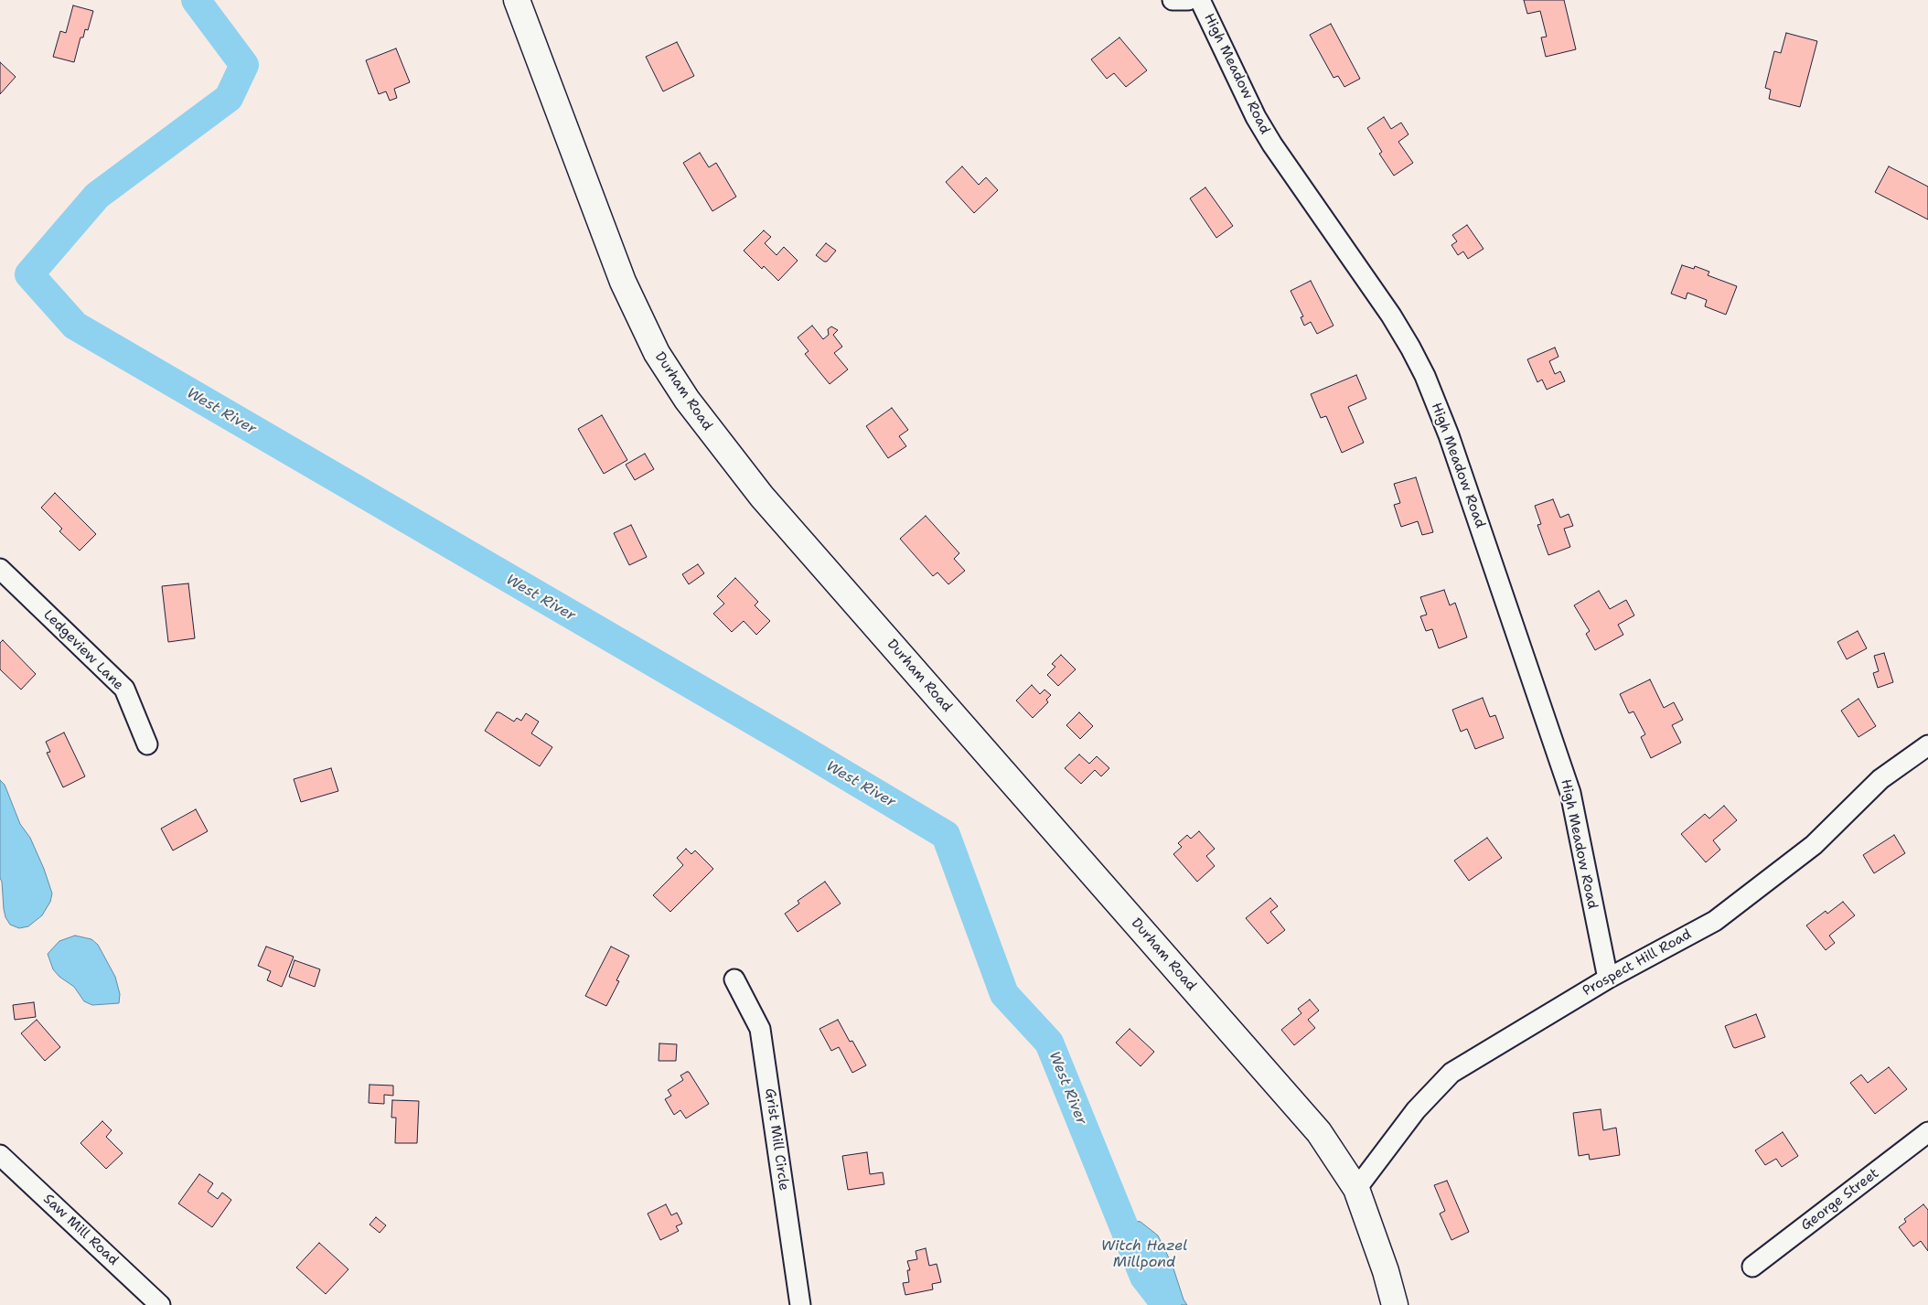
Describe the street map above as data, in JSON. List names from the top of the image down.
{
  "streets": {
    "main road": ["Durham Road"],
    "street": [
      "High Meadow Road",
      "Ledgeview Lane",
      "Prospect Hill Road",
      "Grist Mill Circle",
      "George Street",
      "Saw Mill Road"
    ]
  },
  "crossings": [
    ["High Meadow Road", "Prospect Hill Road"],
    ["Durham Road", "Prospect Hill Road"]
  ],
  "water": ["West River", "Witch Hazel Millpond"]
}
